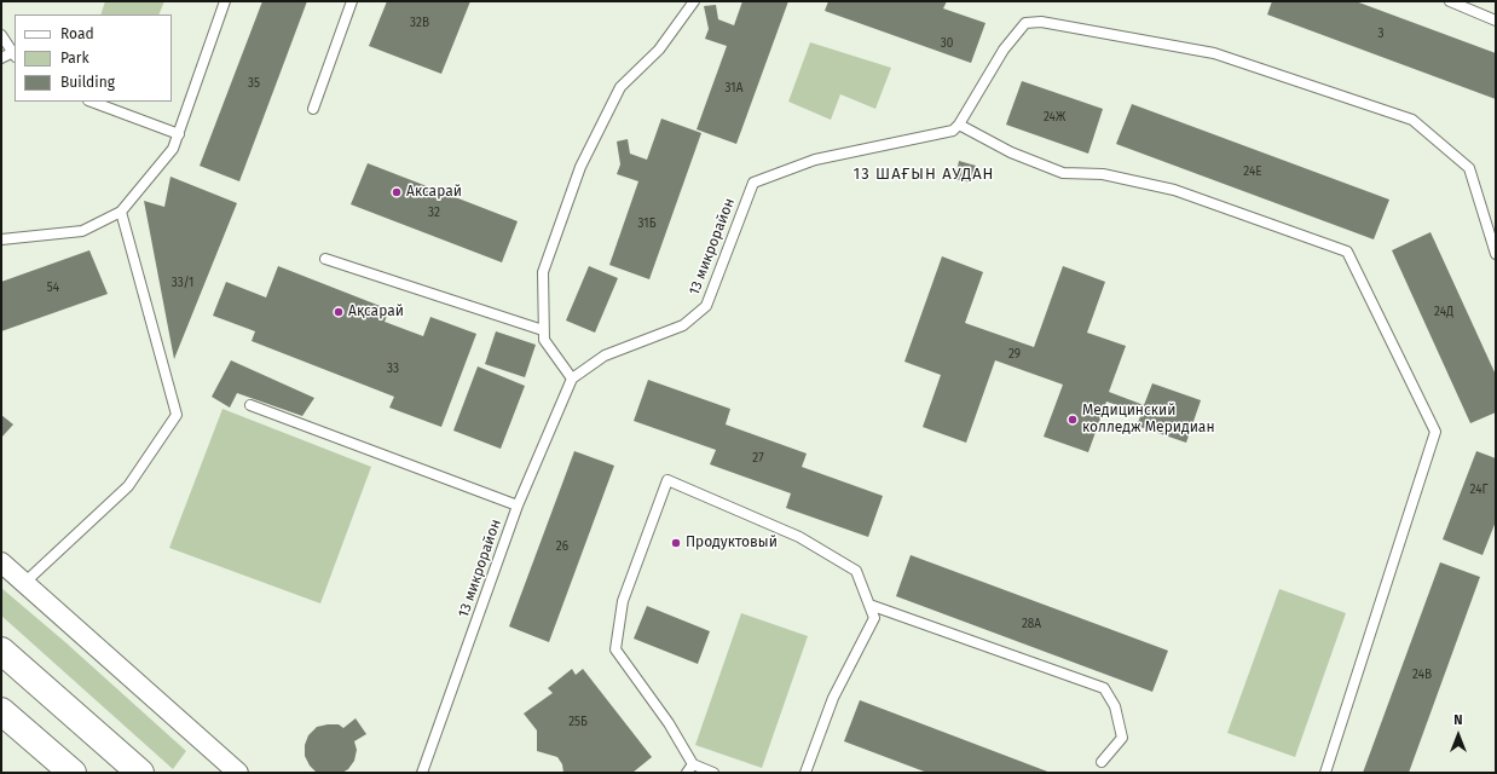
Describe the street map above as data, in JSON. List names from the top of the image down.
{
  "streets": {
    "lane": ["13 микрорайон"]
  },
  "districts": ["13 ШАҒЫН АУДАН"],
  "places": [
    "Аксарай",
    "Ақсарай",
    "Медицинский колледж Меридиан",
    "Продуктовый"
  ],
  "house_numbers": [
    "32В",
    "3",
    "30",
    "35",
    "31А",
    "24Ж",
    "24Е",
    "32",
    "31Б",
    "33/1",
    "54",
    "24Д",
    "29",
    "33",
    "27",
    "24Г",
    "26",
    "28А",
    "24В",
    "25Б"
  ],
  "legend": ["Road", "Park", "Building"],
  "north": "top"
}
